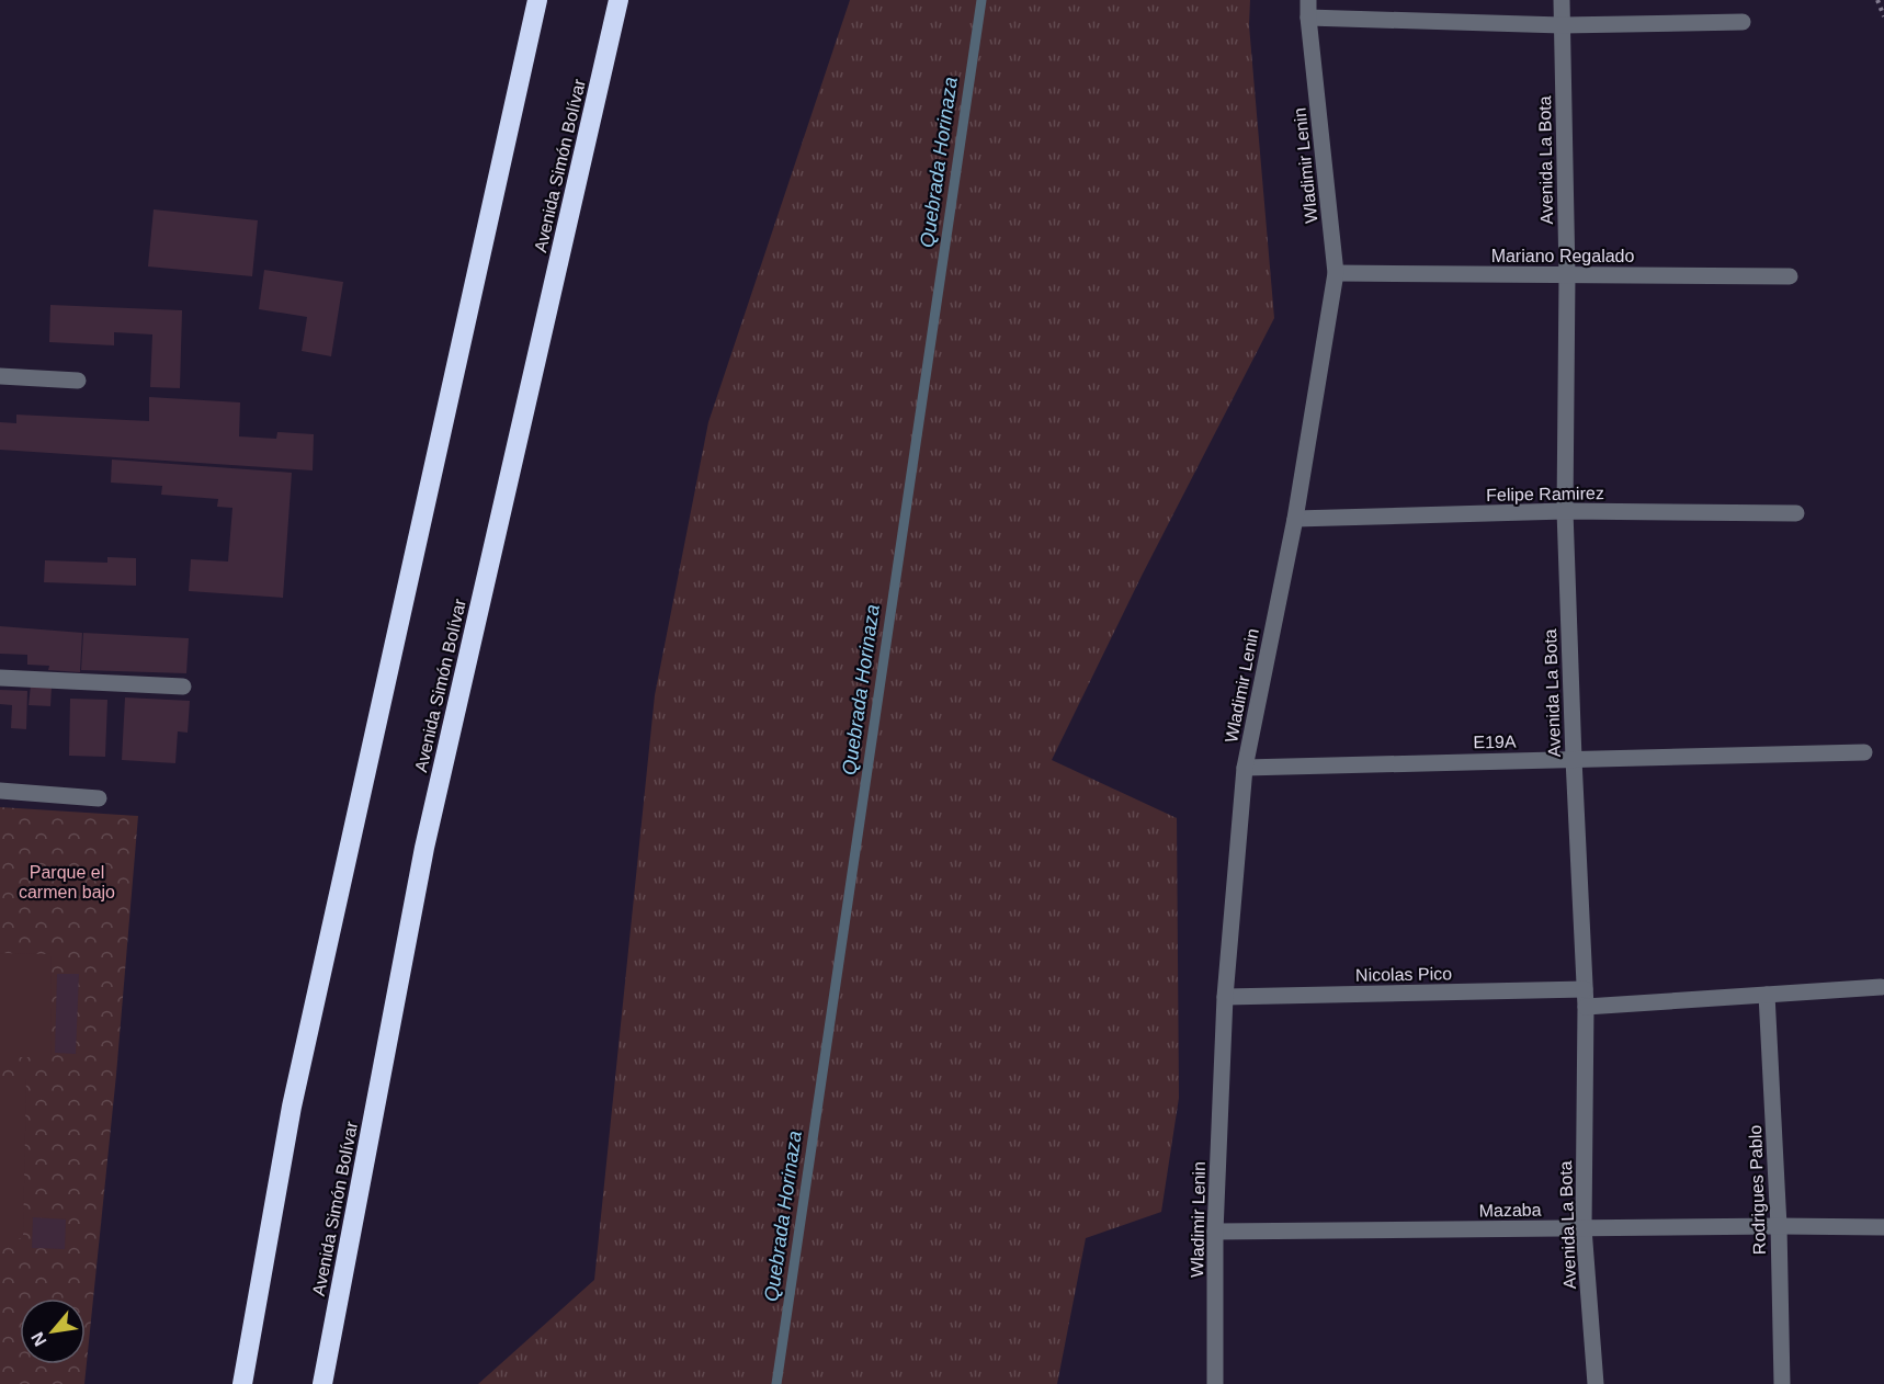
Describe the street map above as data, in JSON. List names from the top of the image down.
{
  "streets": {
    "highway": ["Avenida Simón Bolívar"],
    "street": [
      "Avenida La Bota",
      "Wladimir Lenin",
      "Mariano Regalado",
      "Felipe Ramirez",
      "E19A",
      "Nicolas Pico",
      "Rodrigues Pablo",
      "Mazaba"
    ]
  },
  "crossings": [
    ["Avenida La Bota", "Mariano Regalado"],
    ["Avenida La Bota", "Felipe Ramirez"],
    ["Avenida La Bota", "E19A"],
    ["Avenida La Bota", "Nicolas Pico"],
    ["Avenida La Bota", "Mazaba"],
    ["Wladimir Lenin", "Mariano Regalado"],
    ["Wladimir Lenin", "Felipe Ramirez"],
    ["Wladimir Lenin", "E19A"],
    ["Wladimir Lenin", "Nicolas Pico"],
    ["Wladimir Lenin", "Mazaba"],
    ["Rodrigues Pablo", "Mazaba"]
  ],
  "water": ["Quebrada Horinaza"],
  "parks": ["Parque el carmen bajo"],
  "north": "bottom left"
}
